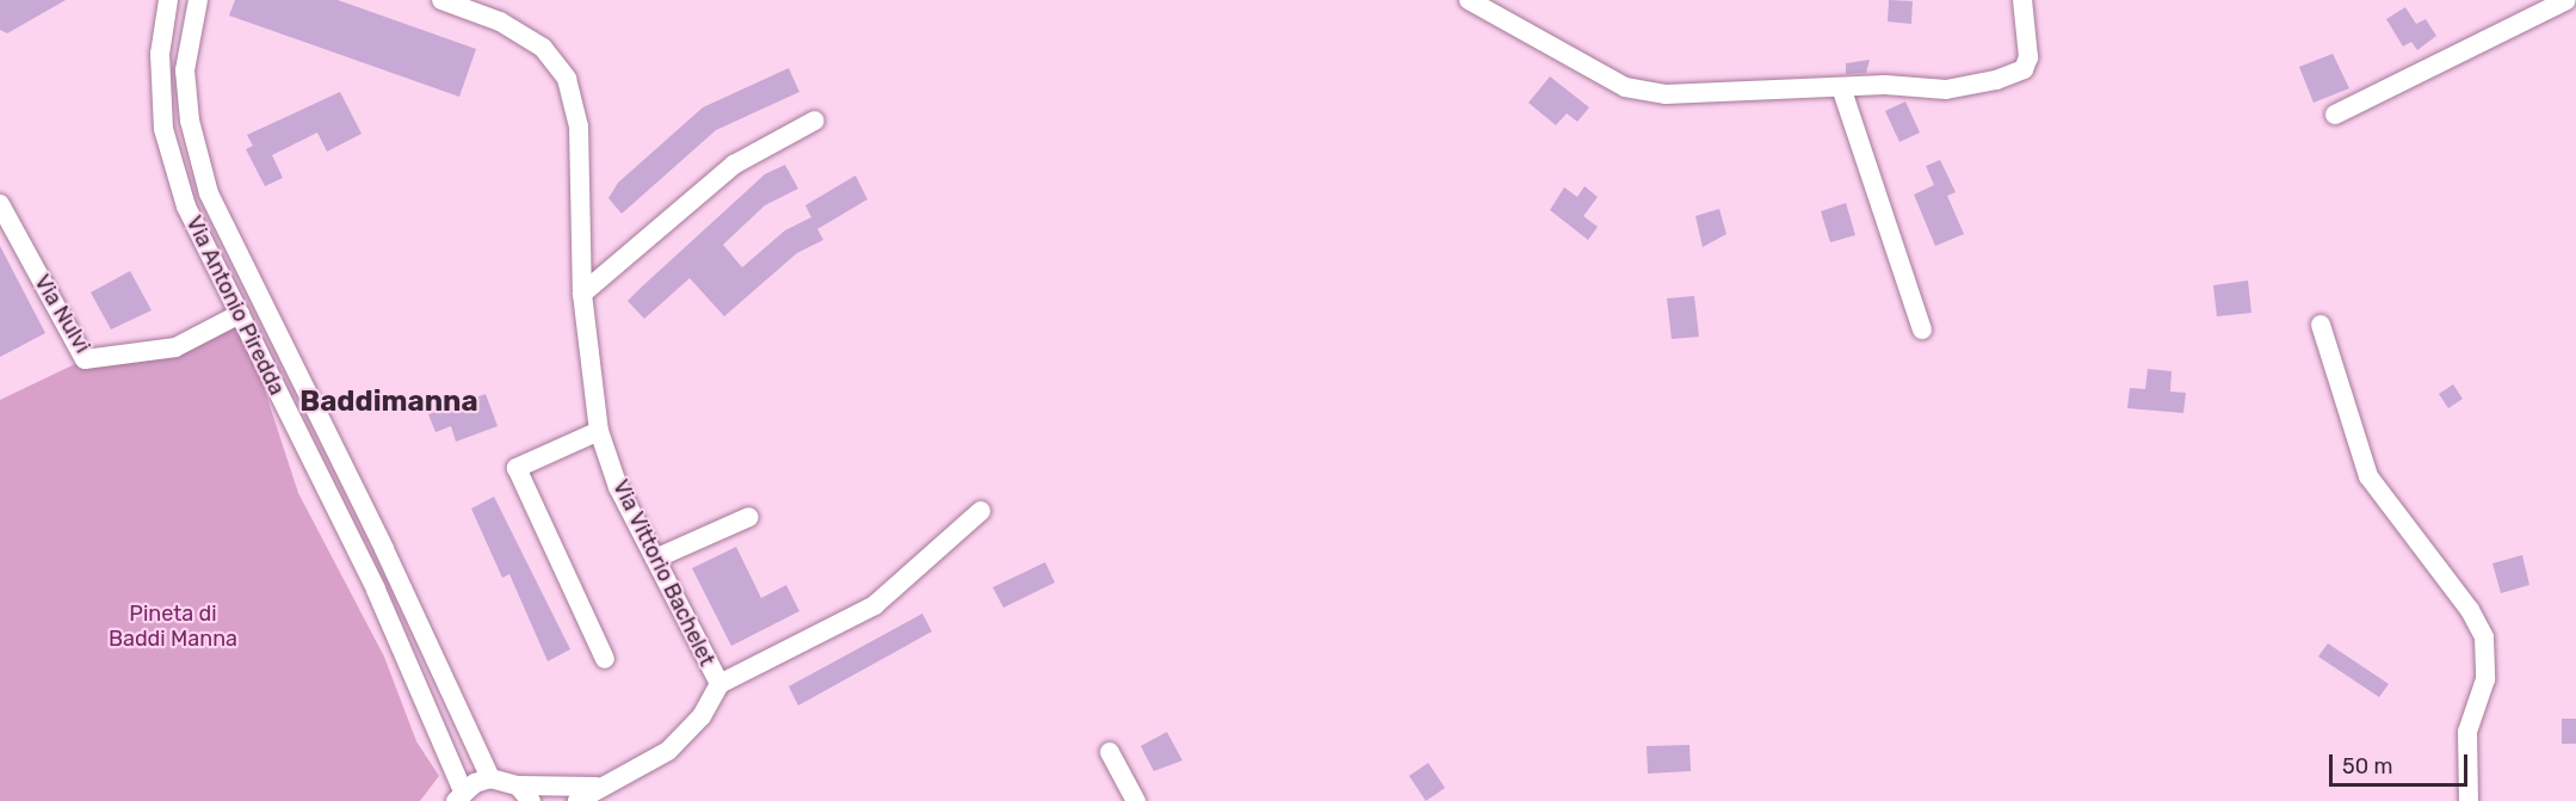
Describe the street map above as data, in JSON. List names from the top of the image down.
{
  "streets": {
    "street": ["Via Antonio Piredda", "Via Nulvi", "Via Vittorio Bachelet"]
  },
  "crossings": [
    ["Via Antonio Piredda", "Via Nulvi"],
    ["Via Antonio Piredda", "Via Vittorio Bachelet"]
  ],
  "districts": ["Baddimanna"],
  "parks": ["Pineta di Baddi Manna"],
  "scale_bar": "50 m"
}
